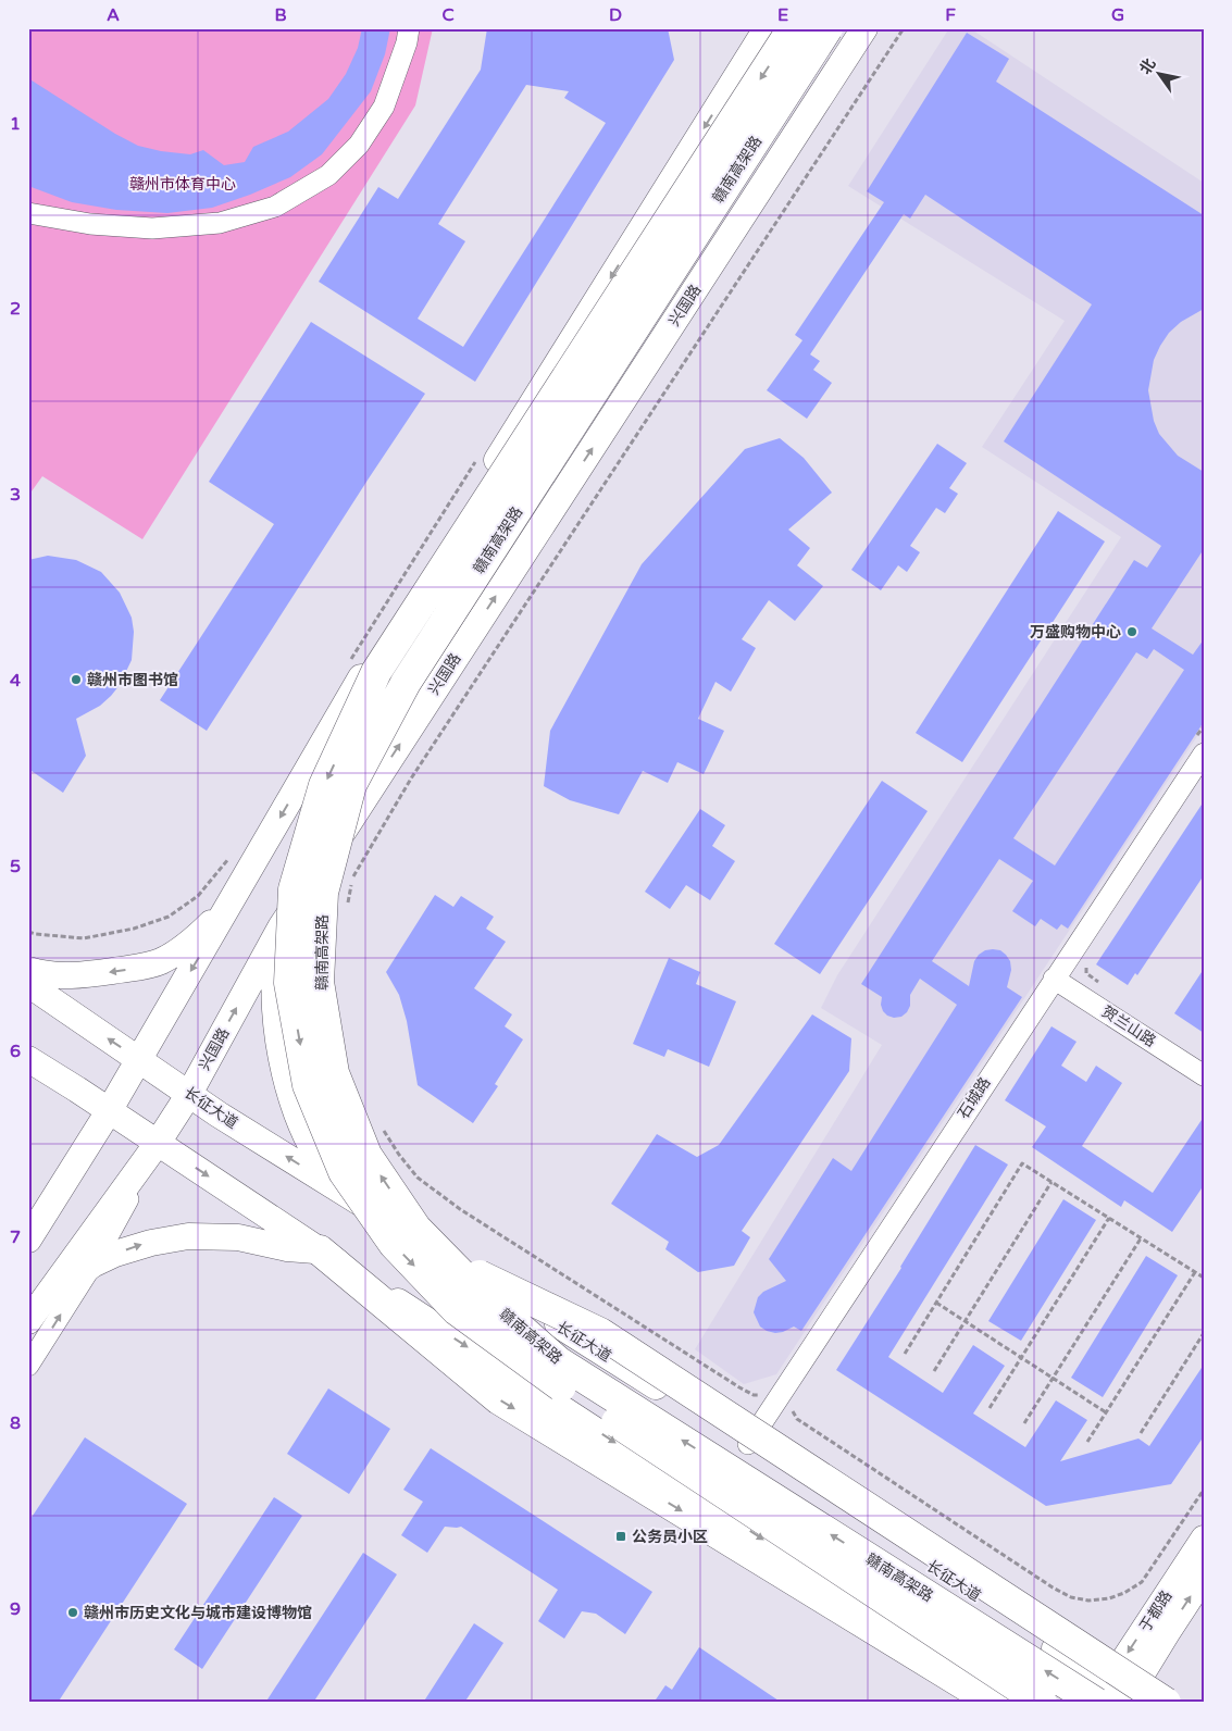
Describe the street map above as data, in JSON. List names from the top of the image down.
{
  "streets": {
    "highway": ["赣南高架路"],
    "main road": ["兴国路", "长征大道", "于都路"],
    "street": ["贺兰山路", "石城路"]
  },
  "crossings": [
    ["赣南高架路", "长征大道"],
    ["赣南高架路", "于都路"],
    ["兴国路", "长征大道"],
    ["贺兰山路", "石城路"],
    ["石城路", "长征大道"],
    ["长征大道", "于都路"]
  ],
  "parks": ["赣州市体育中心"],
  "places": {
    "other": ["万盛购物中心", "赣州市图书馆", "赣州市历史文化与城市建设博物馆"],
    "transit": ["公务员小区"]
  },
  "north": "top left",
  "grid": {
    "columns": [
      "A",
      "B",
      "C",
      "D",
      "E",
      "F",
      "G"
    ],
    "rows": [
      "1",
      "2",
      "3",
      "4",
      "5",
      "6",
      "7",
      "8",
      "9"
    ]
  }
}
